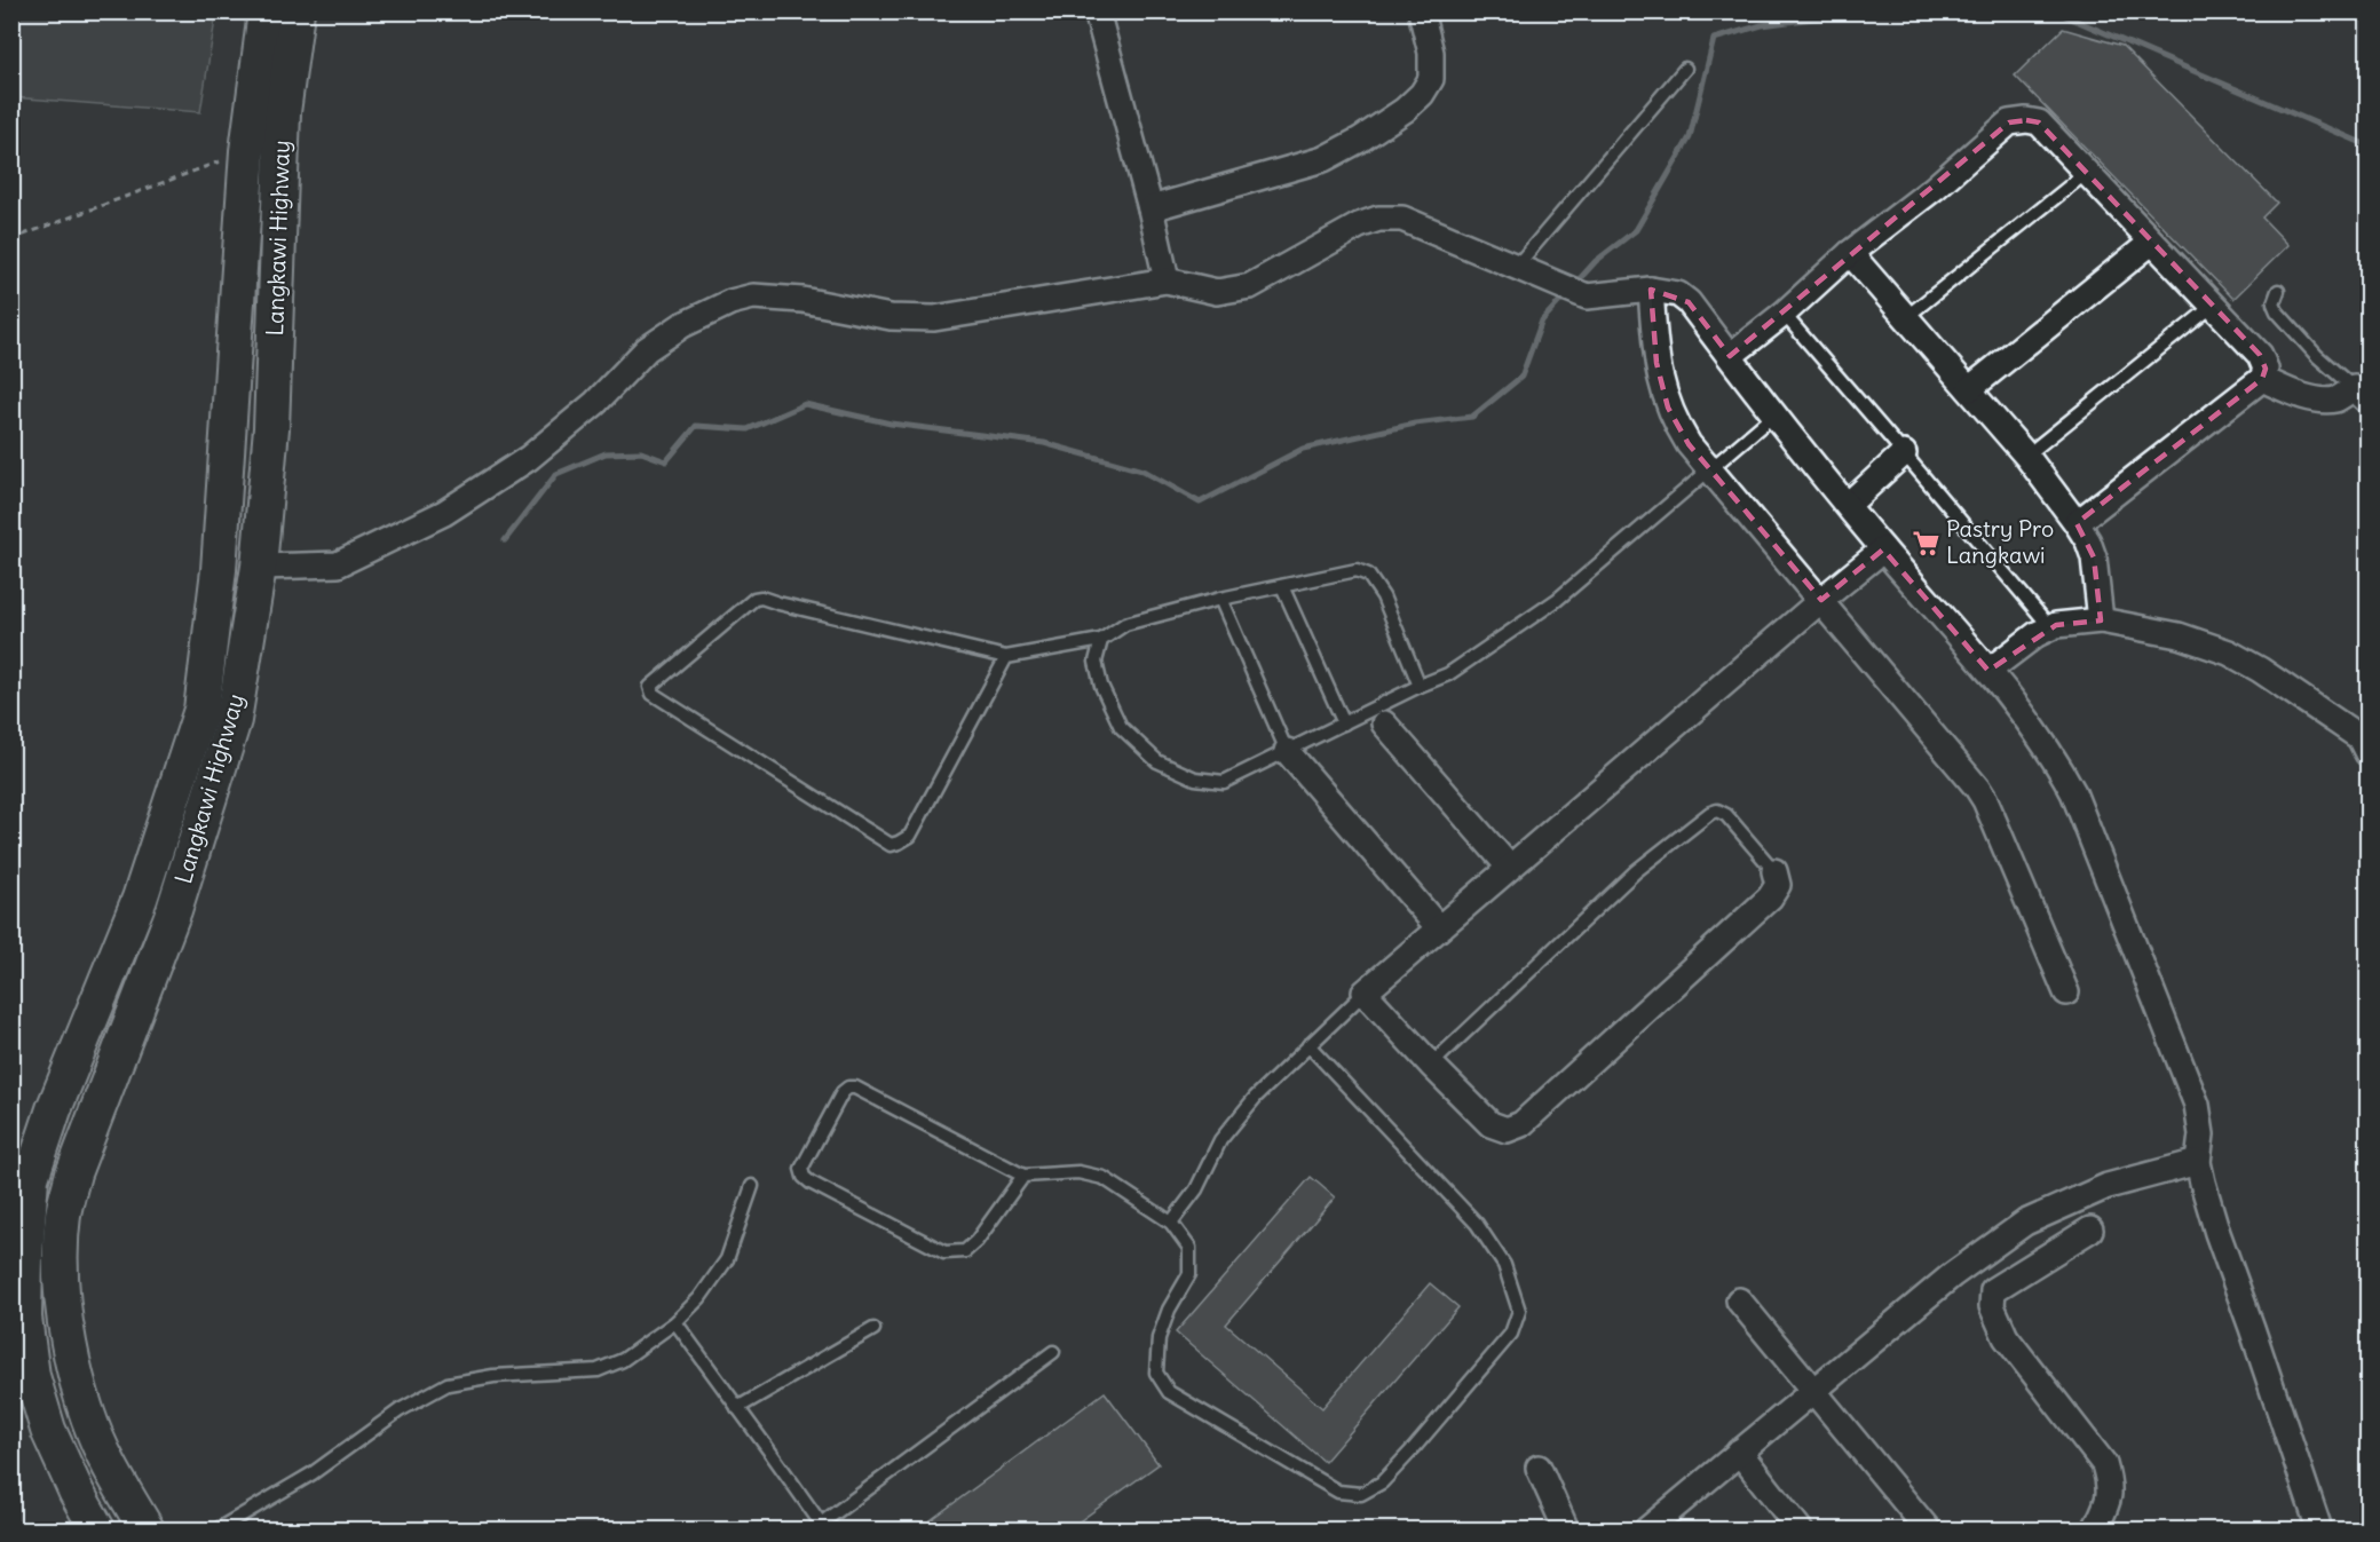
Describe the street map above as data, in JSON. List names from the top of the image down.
{
  "streets": {
    "main road": ["Langkawi Highway"]
  },
  "places": {
    "supermarket": ["Pastry Pro Langkawi"]
  }
}
